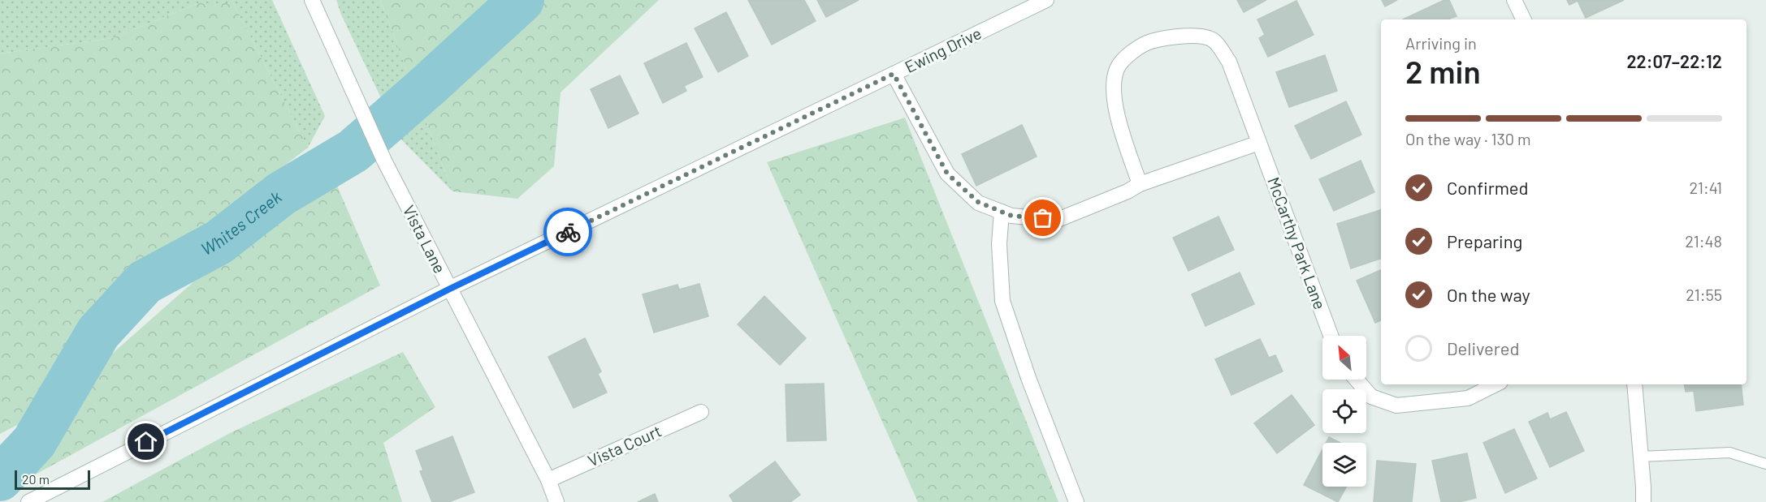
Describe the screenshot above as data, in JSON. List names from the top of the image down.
{
  "streets": {
    "street": [
      "Ewing Drive",
      "Vista Lane",
      "McCarthy Park Lane",
      "Vista Court"
    ]
  },
  "crossings": [
    ["Ewing Drive", "Vista Lane"],
    ["Vista Lane", "Vista Court"]
  ],
  "water": ["Whites Creek"],
  "scale_bar": "20 m",
  "north": "top left",
  "page": {
    "heading": ["2 min", "Arriving in", "22:07–22:12"],
    "bar": "On the way · 130 m",
    "list": [
      ["Confirmed", "21:41"],
      ["Preparing", "21:48"],
      ["On the way", "21:55"],
      "Delivered"
    ],
    "scale": "20 m"
  }
}
